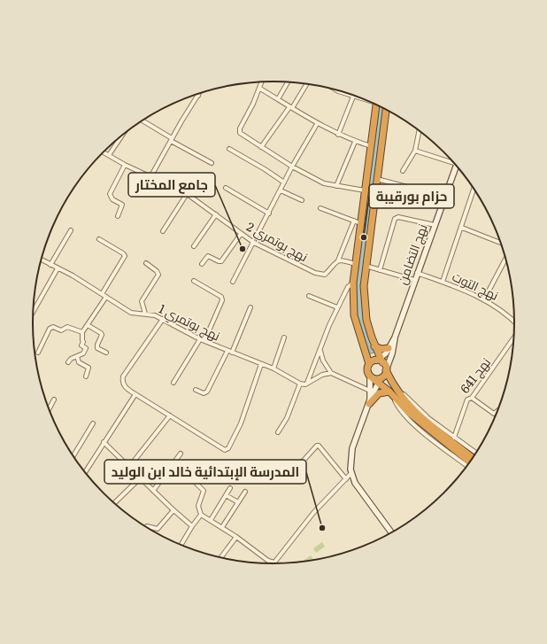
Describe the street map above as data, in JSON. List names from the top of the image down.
{
  "streets": {
    "street": [
      "نهج بوتمري 2",
      "نهج التضامن",
      "نهج التوت",
      "نهج بوتمري 1",
      "نهج 641"
    ]
  },
  "crossings": [
    ["نهج التضامن", "نهج التوت"]
  ],
  "places": ["حزام بورقيبة", "جامع المختار", "المدرسة الإبتدائية خالد ابن الوليد"]
}
